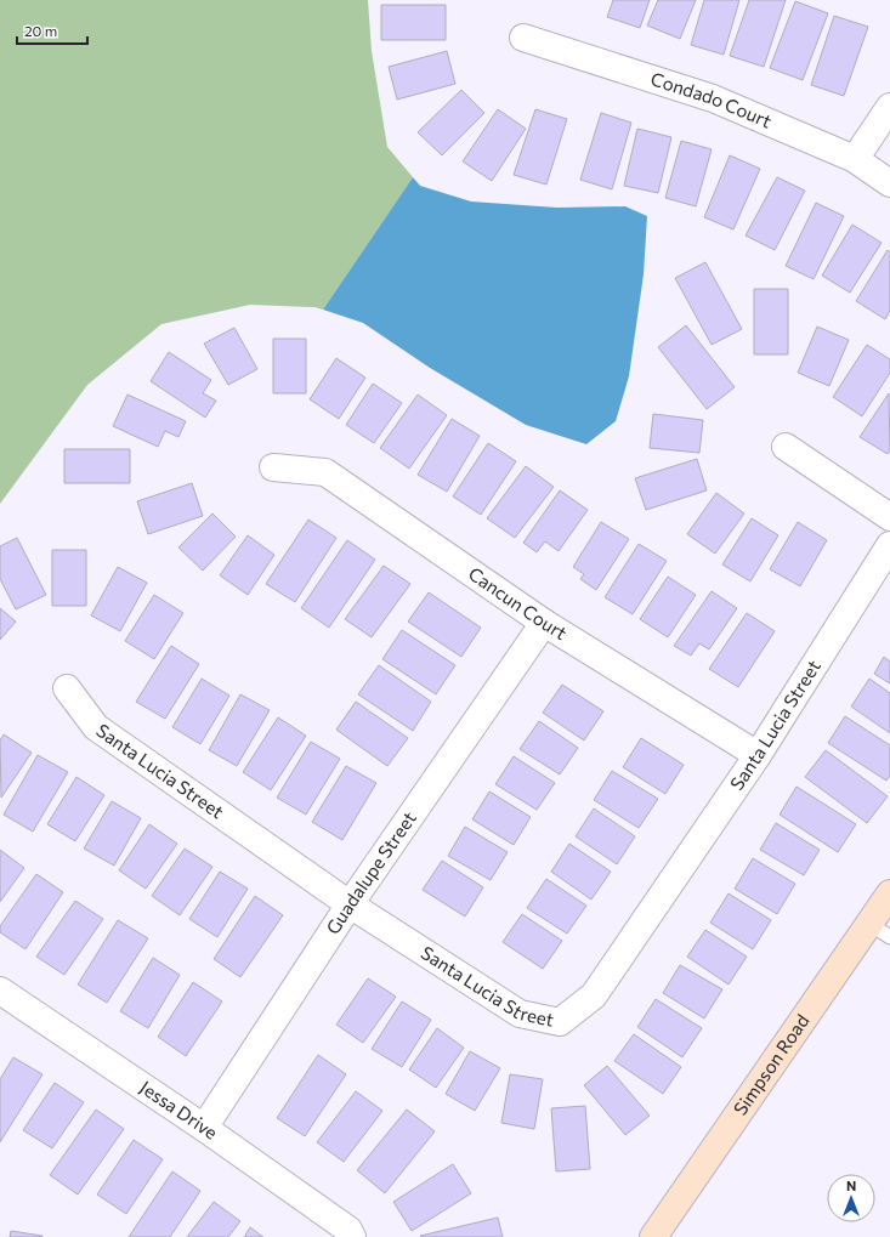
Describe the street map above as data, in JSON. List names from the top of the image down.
{
  "streets": {
    "main road": ["Simpson Road"],
    "street": [
      "Condado Court",
      "Cancun Court",
      "Santa Lucia Street",
      "Guadalupe Street",
      "Jessa Drive"
    ]
  },
  "crossings": [
    ["Cancun Court", "Santa Lucia Street"],
    ["Cancun Court", "Guadalupe Street"],
    ["Santa Lucia Street", "Guadalupe Street"],
    ["Guadalupe Street", "Jessa Drive"]
  ],
  "scale_bar": "20 m",
  "north": "top"
}
